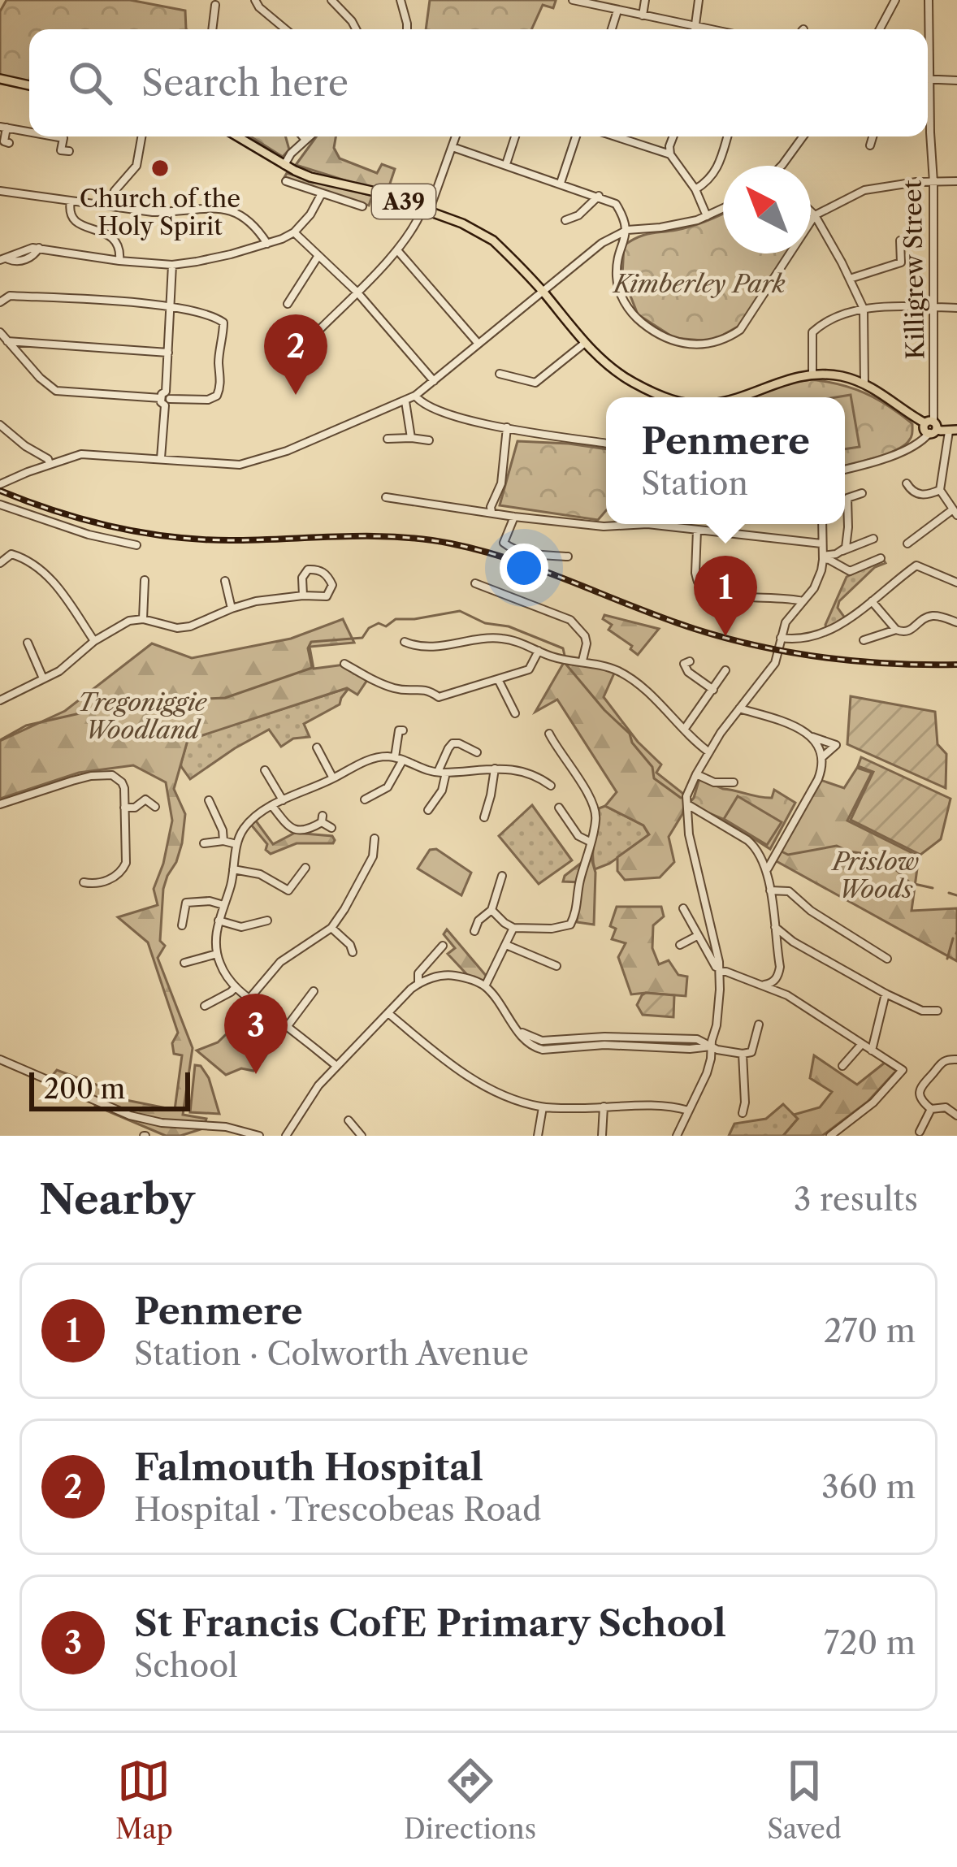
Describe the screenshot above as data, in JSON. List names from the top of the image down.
{
  "streets": {
    "main road": ["A39"],
    "street": ["Killigrew Street"]
  },
  "crossings": [
    ["A39", "Killigrew Street"]
  ],
  "parks": ["Kimberley Park", "Tregoniggie Woodland", "Prislow Woods"],
  "places": ["Church of the Holy Spirit"],
  "scale_bar": "200 m",
  "north": "top left",
  "page": {
    "search": "Search here",
    "pins": ["2", "1", "3"],
    "popup": ["Penmere", "Station"],
    "scale": "200 m",
    "heading": ["Nearby", "3 results"],
    "list": [
      {
        "mark": "1",
        "name": "Penmere",
        "note": "Station · Colworth Avenue",
        "value": "270 m"
      },
      {
        "mark": "2",
        "name": "Falmouth Hospital",
        "note": "Hospital · Trescobeas Road",
        "value": "360 m"
      },
      {
        "mark": "3",
        "name": "St Francis CofE Primary School",
        "note": "School",
        "value": "720 m"
      }
    ],
    "nav": ["Map", "Directions", "Saved"]
  }
}
